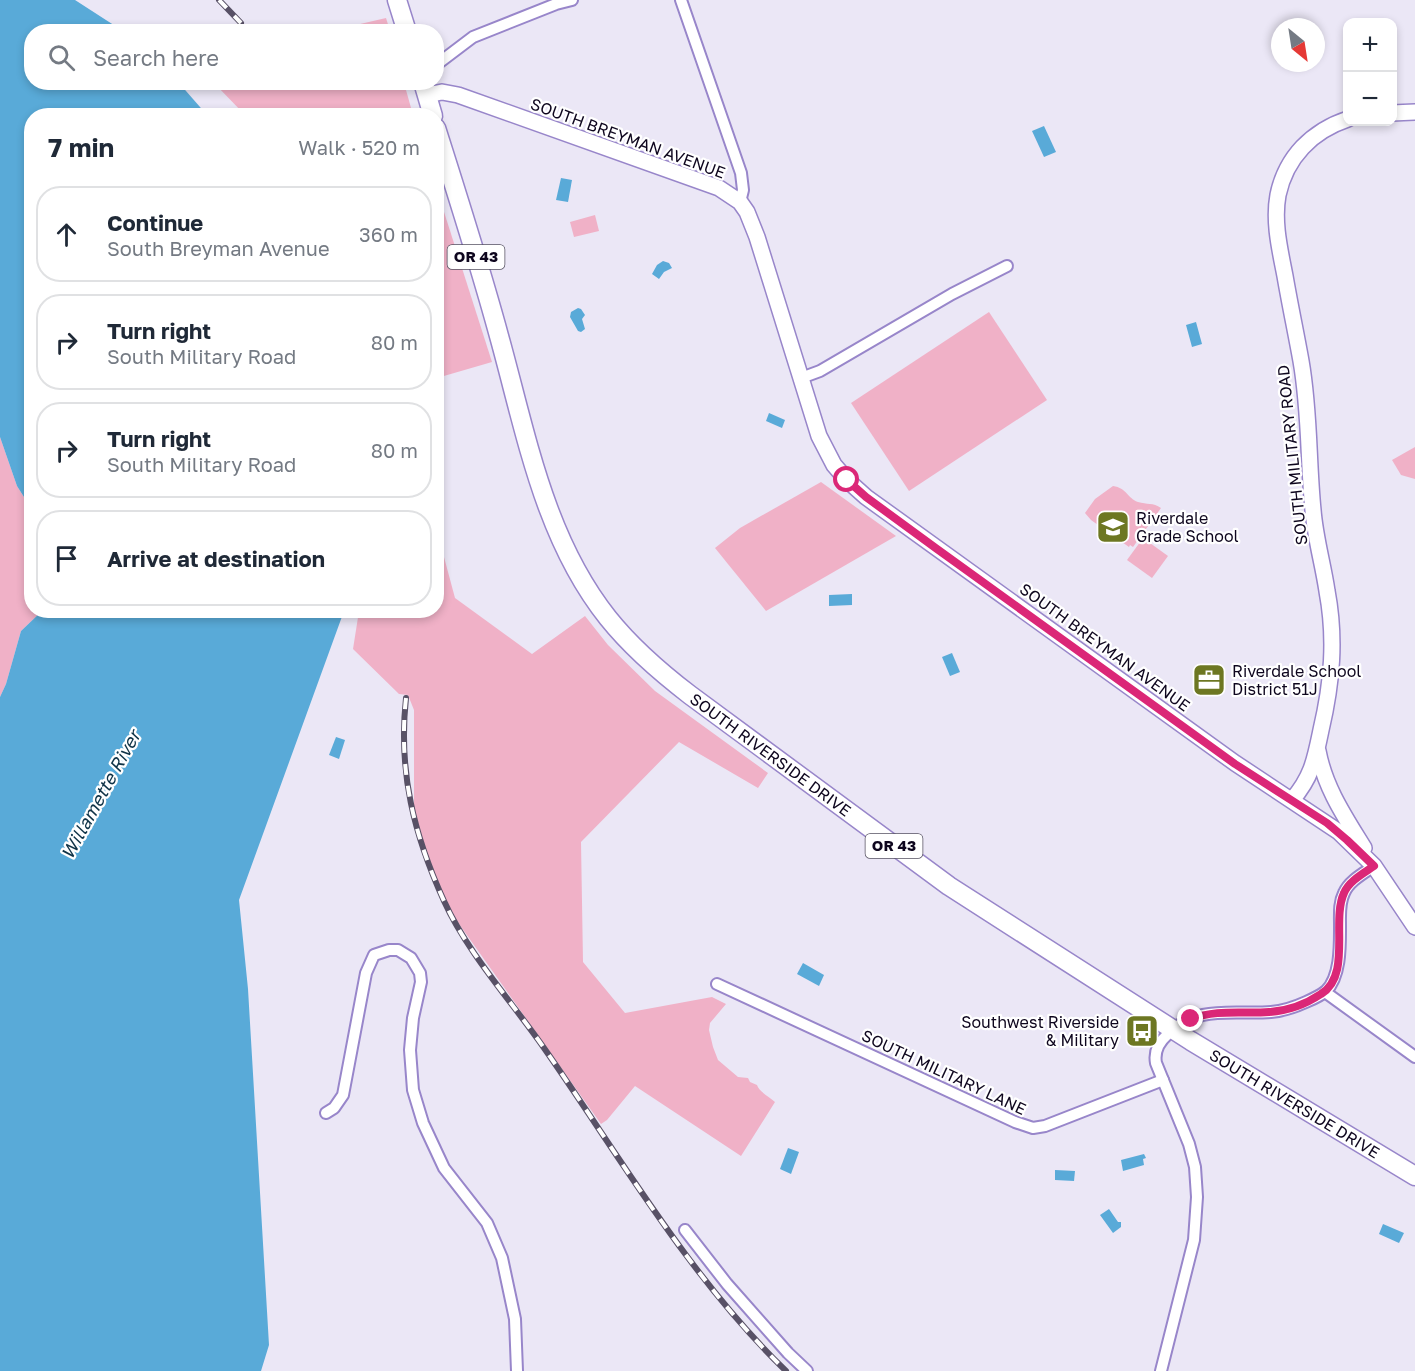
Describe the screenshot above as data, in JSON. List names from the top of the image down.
{
  "streets": {
    "main road": ["OR 43", "SOUTH RIVERSIDE DRIVE"],
    "street": ["SOUTH BREYMAN AVENUE", "SOUTH MILITARY ROAD", "SOUTH MILITARY LANE"]
  },
  "crossings": [
    ["SOUTH BREYMAN AVENUE", "SOUTH MILITARY ROAD"]
  ],
  "water": ["Willamette River"],
  "places": {
    "school or university": ["Riverdale Grade School"],
    "office": ["Riverdale School District 51J"],
    "bus stop": ["Southwest Riverside & Military"]
  },
  "north": "bottom right",
  "page": {
    "map_buttons": ["+", "−"],
    "search": "Search here",
    "heading": ["7 min", "Walk · 520 m"],
    "list": [
      ["Continue", "South Breyman Avenue", "360 m"],
      ["Turn right", "South Military Road", "80 m"],
      ["Turn right", "South Military Road", "80 m"],
      "Arrive at destination"
    ]
  }
}
